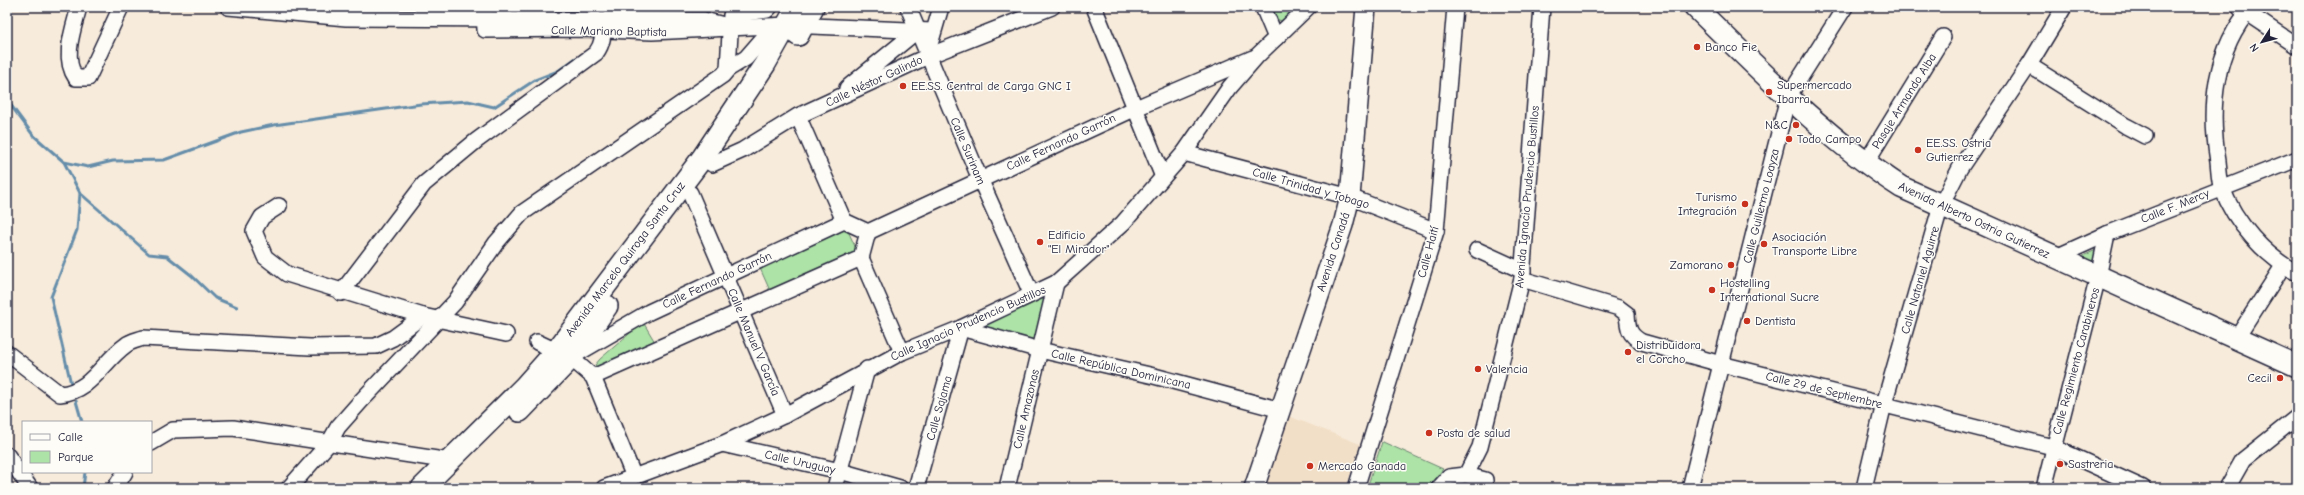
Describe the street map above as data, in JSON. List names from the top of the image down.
{
  "streets": {
    "highway": ["Avenida Alberto Ostria Gutierrez", "Avenida Marcelo Quiroga Santa Cruz"],
    "main road": ["Avenida Canadá"],
    "street": [
      "Calle Mariano Baptista",
      "Calle Néstor Galindo",
      "Pasaje Armando Alba",
      "Calle Fernando Garrón",
      "Calle Surinam",
      "Calle Trinidad y Tobago",
      "Avenida Ignacio Prudencio Bustillos",
      "Calle Guillermo Loayza",
      "Calle F. Mercy",
      "Calle Haití",
      "Calle Nataniel Aguirre",
      "Calle Ignacio Prudencio Bustillos",
      "Calle Manuel V. García",
      "Calle Regimiento Carabineros",
      "Calle República Dominicana",
      "Calle 29 de Septiembre",
      "Calle Sajama",
      "Calle Amazonas",
      "Calle Uruguay"
    ]
  },
  "crossings": [
    ["Calle Mariano Baptista", "Calle Surinam"],
    ["Calle Mariano Baptista", "Avenida Marcelo Quiroga Santa Cruz"],
    ["Calle Néstor Galindo", "Calle Surinam"],
    ["Calle Néstor Galindo", "Avenida Marcelo Quiroga Santa Cruz"],
    ["Pasaje Armando Alba", "Avenida Alberto Ostria Gutierrez"],
    ["Calle Fernando Garrón", "Calle Surinam"],
    ["Calle Fernando Garrón", "Avenida Marcelo Quiroga Santa Cruz"],
    ["Calle Fernando Garrón", "Calle Ignacio Prudencio Bustillos"],
    ["Calle Fernando Garrón", "Calle Manuel V. García"],
    ["Calle Surinam", "Calle Ignacio Prudencio Bustillos"],
    ["Calle Trinidad y Tobago", "Avenida Canadá"],
    ["Calle Trinidad y Tobago", "Calle Haití"],
    ["Calle Trinidad y Tobago", "Calle Ignacio Prudencio Bustillos"],
    ["Avenida Ignacio Prudencio Bustillos", "Calle 29 de Septiembre"],
    ["Calle Guillermo Loayza", "Avenida Alberto Ostria Gutierrez"],
    ["Calle Guillermo Loayza", "Calle 29 de Septiembre"],
    ["Calle F. Mercy", "Avenida Alberto Ostria Gutierrez"],
    ["Calle F. Mercy", "Calle Regimiento Carabineros"],
    ["Avenida Alberto Ostria Gutierrez", "Calle Nataniel Aguirre"],
    ["Avenida Alberto Ostria Gutierrez", "Calle Regimiento Carabineros"],
    ["Avenida Canadá", "Calle República Dominicana"],
    ["Avenida Marcelo Quiroga Santa Cruz", "Calle Manuel V. García"],
    ["Calle Nataniel Aguirre", "Calle 29 de Septiembre"],
    ["Calle Ignacio Prudencio Bustillos", "Calle Manuel V. García"],
    ["Calle Ignacio Prudencio Bustillos", "Calle República Dominicana"],
    ["Calle Ignacio Prudencio Bustillos", "Calle Sajama"],
    ["Calle Ignacio Prudencio Bustillos", "Calle Amazonas"],
    ["Calle Ignacio Prudencio Bustillos", "Calle Uruguay"],
    ["Calle Regimiento Carabineros", "Calle 29 de Septiembre"],
    ["Calle República Dominicana", "Calle Sajama"],
    ["Calle República Dominicana", "Calle Amazonas"]
  ],
  "places": [
    "Banco Fie",
    "EE.SS. Central de Carga GNC I",
    "Supermercado Ibarra",
    "N&C",
    "Todo Campo",
    "EE.SS. Ostria Gutierrez",
    "Turismo Integración",
    "Edificio \"El Mirador\"",
    "Asociación Transporte Libre",
    "Zamorano",
    "Hostelling International Sucre",
    "Dentista",
    "Distribuidora el Corcho",
    "Valencia",
    "Cecil",
    "Posta de salud",
    "Sastreria",
    "Mercado Canada"
  ],
  "legend": ["Calle", "Parque"],
  "north": "bottom left"
}
